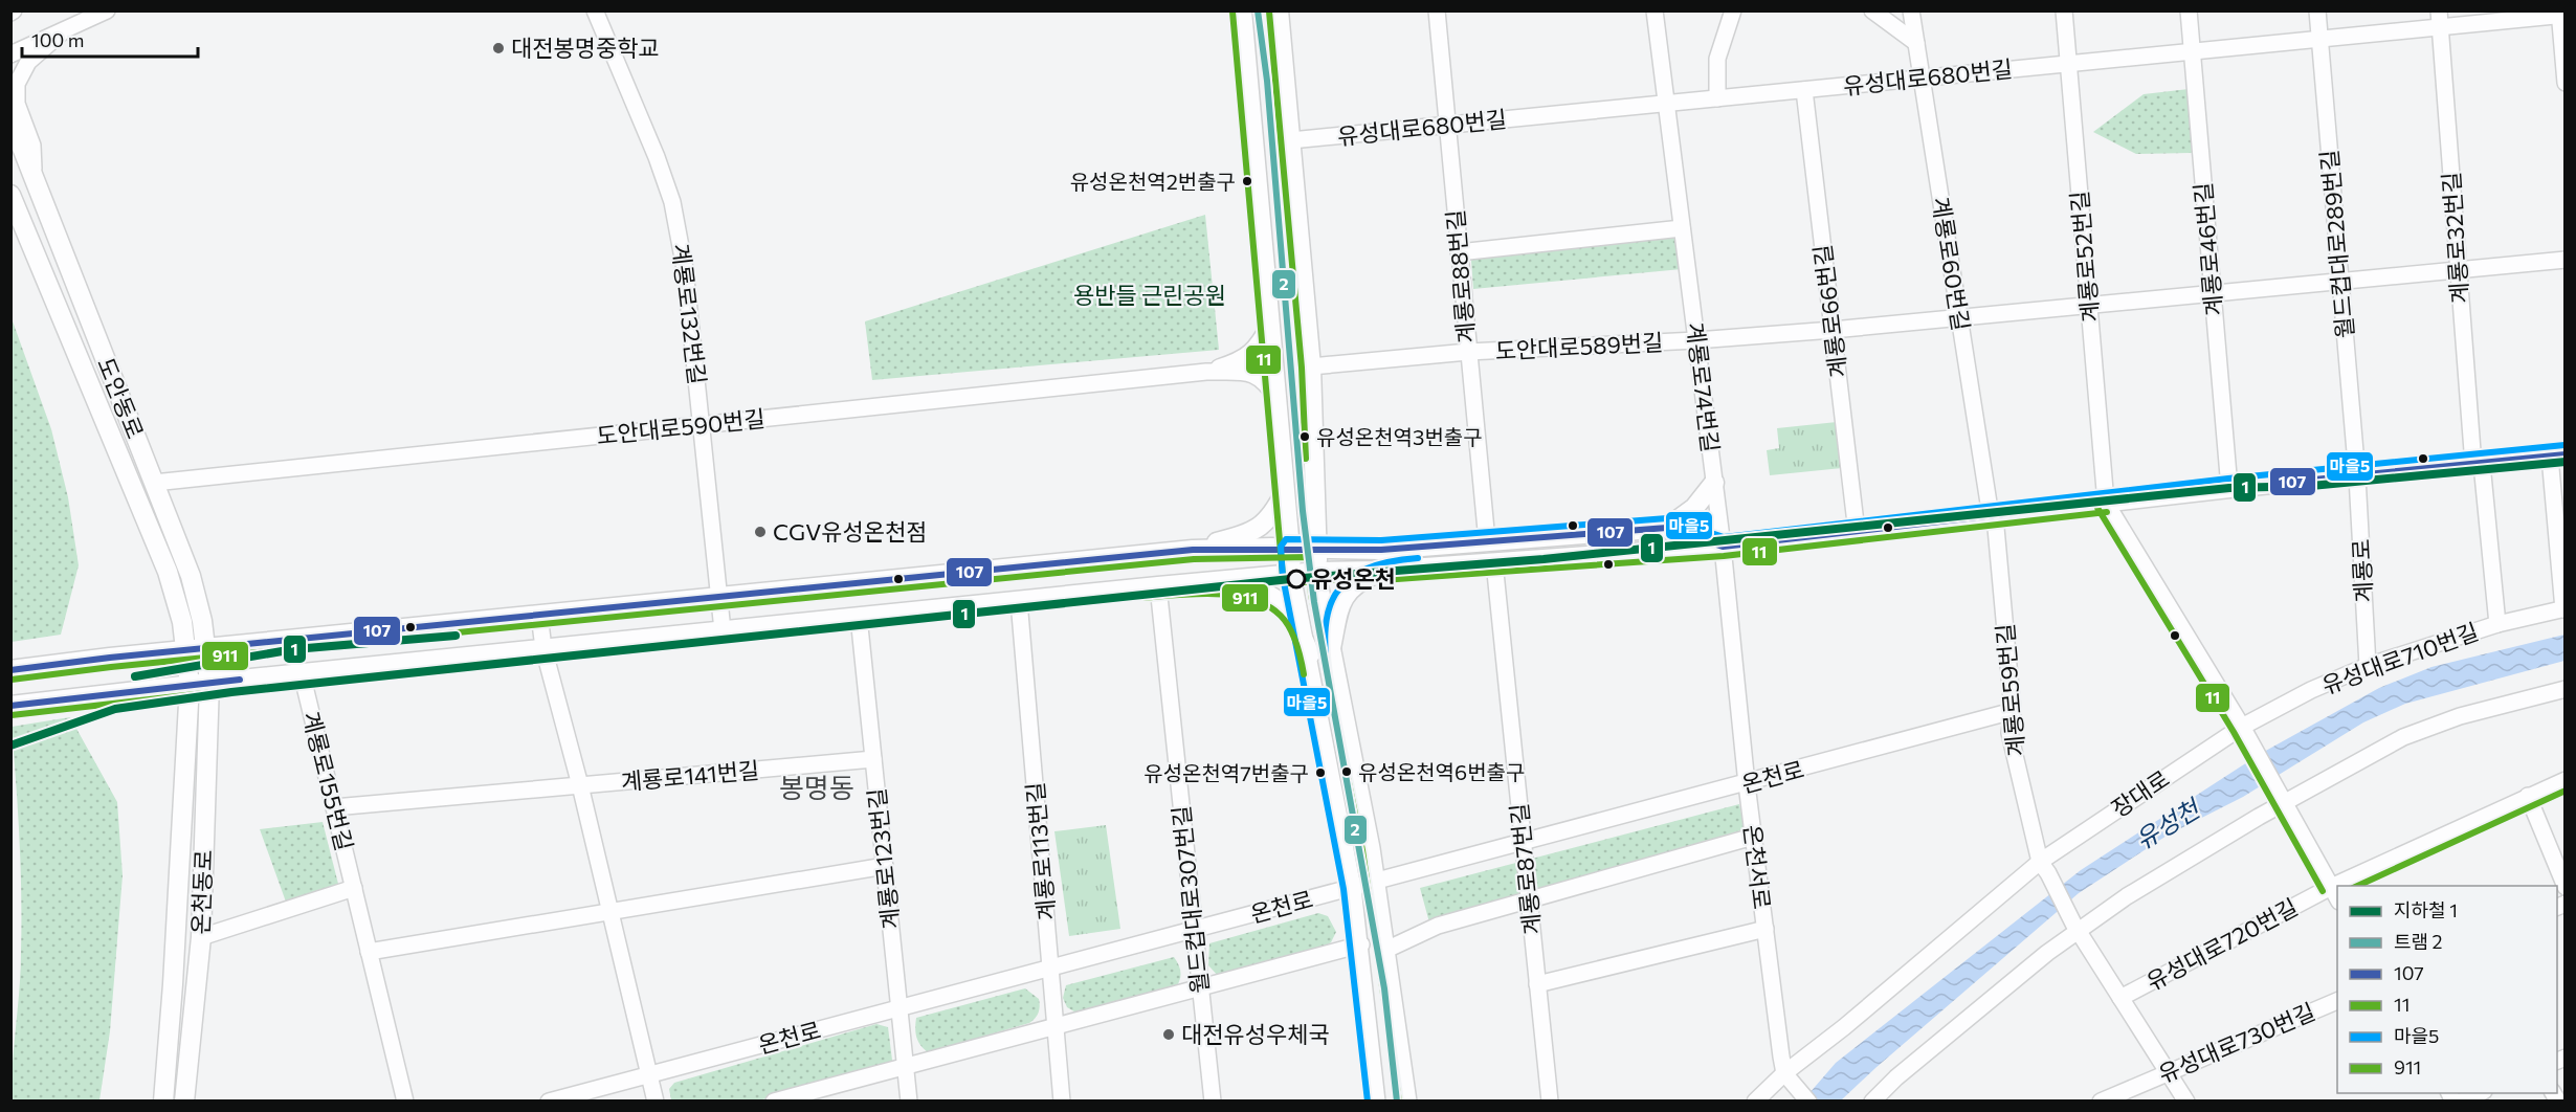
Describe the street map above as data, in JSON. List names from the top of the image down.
{
  "streets": {
    "main road": ["도안동로", "온천동로"],
    "street": [
      "유성대로680번길",
      "계룡로32번길",
      "월드컵대로289번길",
      "계룡로46번길",
      "계룡로52번길",
      "계룡로60번길",
      "계룡로88번길",
      "계룡로66번길",
      "계룡로132번길",
      "도안대로589번길",
      "계룡로74번길",
      "도안대로590번길",
      "계룡로",
      "유성대로710번길",
      "계룡로59번길",
      "계룡로141번길",
      "온천로",
      "계룡로155번길",
      "장대로",
      "계룡로113번길",
      "계룡로123번길",
      "온천서로",
      "계룡로87번길",
      "월드컵대로307번길",
      "유성대로720번길",
      "유성대로730번길"
    ]
  },
  "crossings": [
    ["유성대로680번길", "계룡로32번길"],
    ["유성대로680번길", "월드컵대로289번길"],
    ["유성대로680번길", "계룡로46번길"],
    ["유성대로680번길", "계룡로52번길"],
    ["유성대로680번길", "계룡로60번길"],
    ["유성대로680번길", "계룡로88번길"],
    ["유성대로680번길", "계룡로66번길"],
    ["유성대로680번길", "계룡로74번길"],
    ["계룡로32번길", "도안대로589번길"],
    ["월드컵대로289번길", "도안대로589번길"],
    ["월드컵대로289번길", "계룡로"],
    ["계룡로46번길", "도안대로589번길"],
    ["계룡로52번길", "도안대로589번길"],
    ["계룡로60번길", "도안대로589번길"],
    ["계룡로60번길", "계룡로59번길"],
    ["계룡로88번길", "도안대로589번길"],
    ["계룡로66번길", "도안대로589번길"],
    ["계룡로132번길", "도안대로590번길"],
    ["도안대로589번길", "계룡로74번길"],
    ["계룡로74번길", "온천서로"],
    ["도안동로", "도안대로590번길"],
    ["도안동로", "온천동로"],
    ["계룡로", "유성대로710번길"],
    ["유성대로710번길", "장대로"],
    ["계룡로59번길", "온천로"],
    ["계룡로59번길", "장대로"],
    ["계룡로59번길", "유성대로720번길"],
    ["계룡로59번길", "유성대로730번길"],
    ["계룡로141번길", "계룡로155번길"],
    ["계룡로141번길", "계룡로123번길"],
    ["온천로", "계룡로113번길"],
    ["온천로", "계룡로123번길"],
    ["온천로", "온천서로"],
    ["온천로", "계룡로87번길"],
    ["온천로", "월드컵대로307번길"]
  ],
  "districts": ["봉명동"],
  "water": ["유성천"],
  "parks": ["용반들 근린공원"],
  "places": [
    "대전봉명중학교",
    "유성온천역2번출구",
    "유성온천역3번출구",
    "CGV유성온천점",
    "유성온천",
    "유성온천역6번출구",
    "유성온천역7번출구",
    "대전유성우체국"
  ],
  "lines": [
    "tram line 2",
    "transit line 11",
    "transit line 마을5",
    "transit line 107",
    "metro line 1",
    "transit line 911"
  ],
  "legend": [
    "지하철 1",
    "트램 2",
    "107",
    "11",
    "마을5",
    "911"
  ],
  "scale_bar": "100 m"
}
